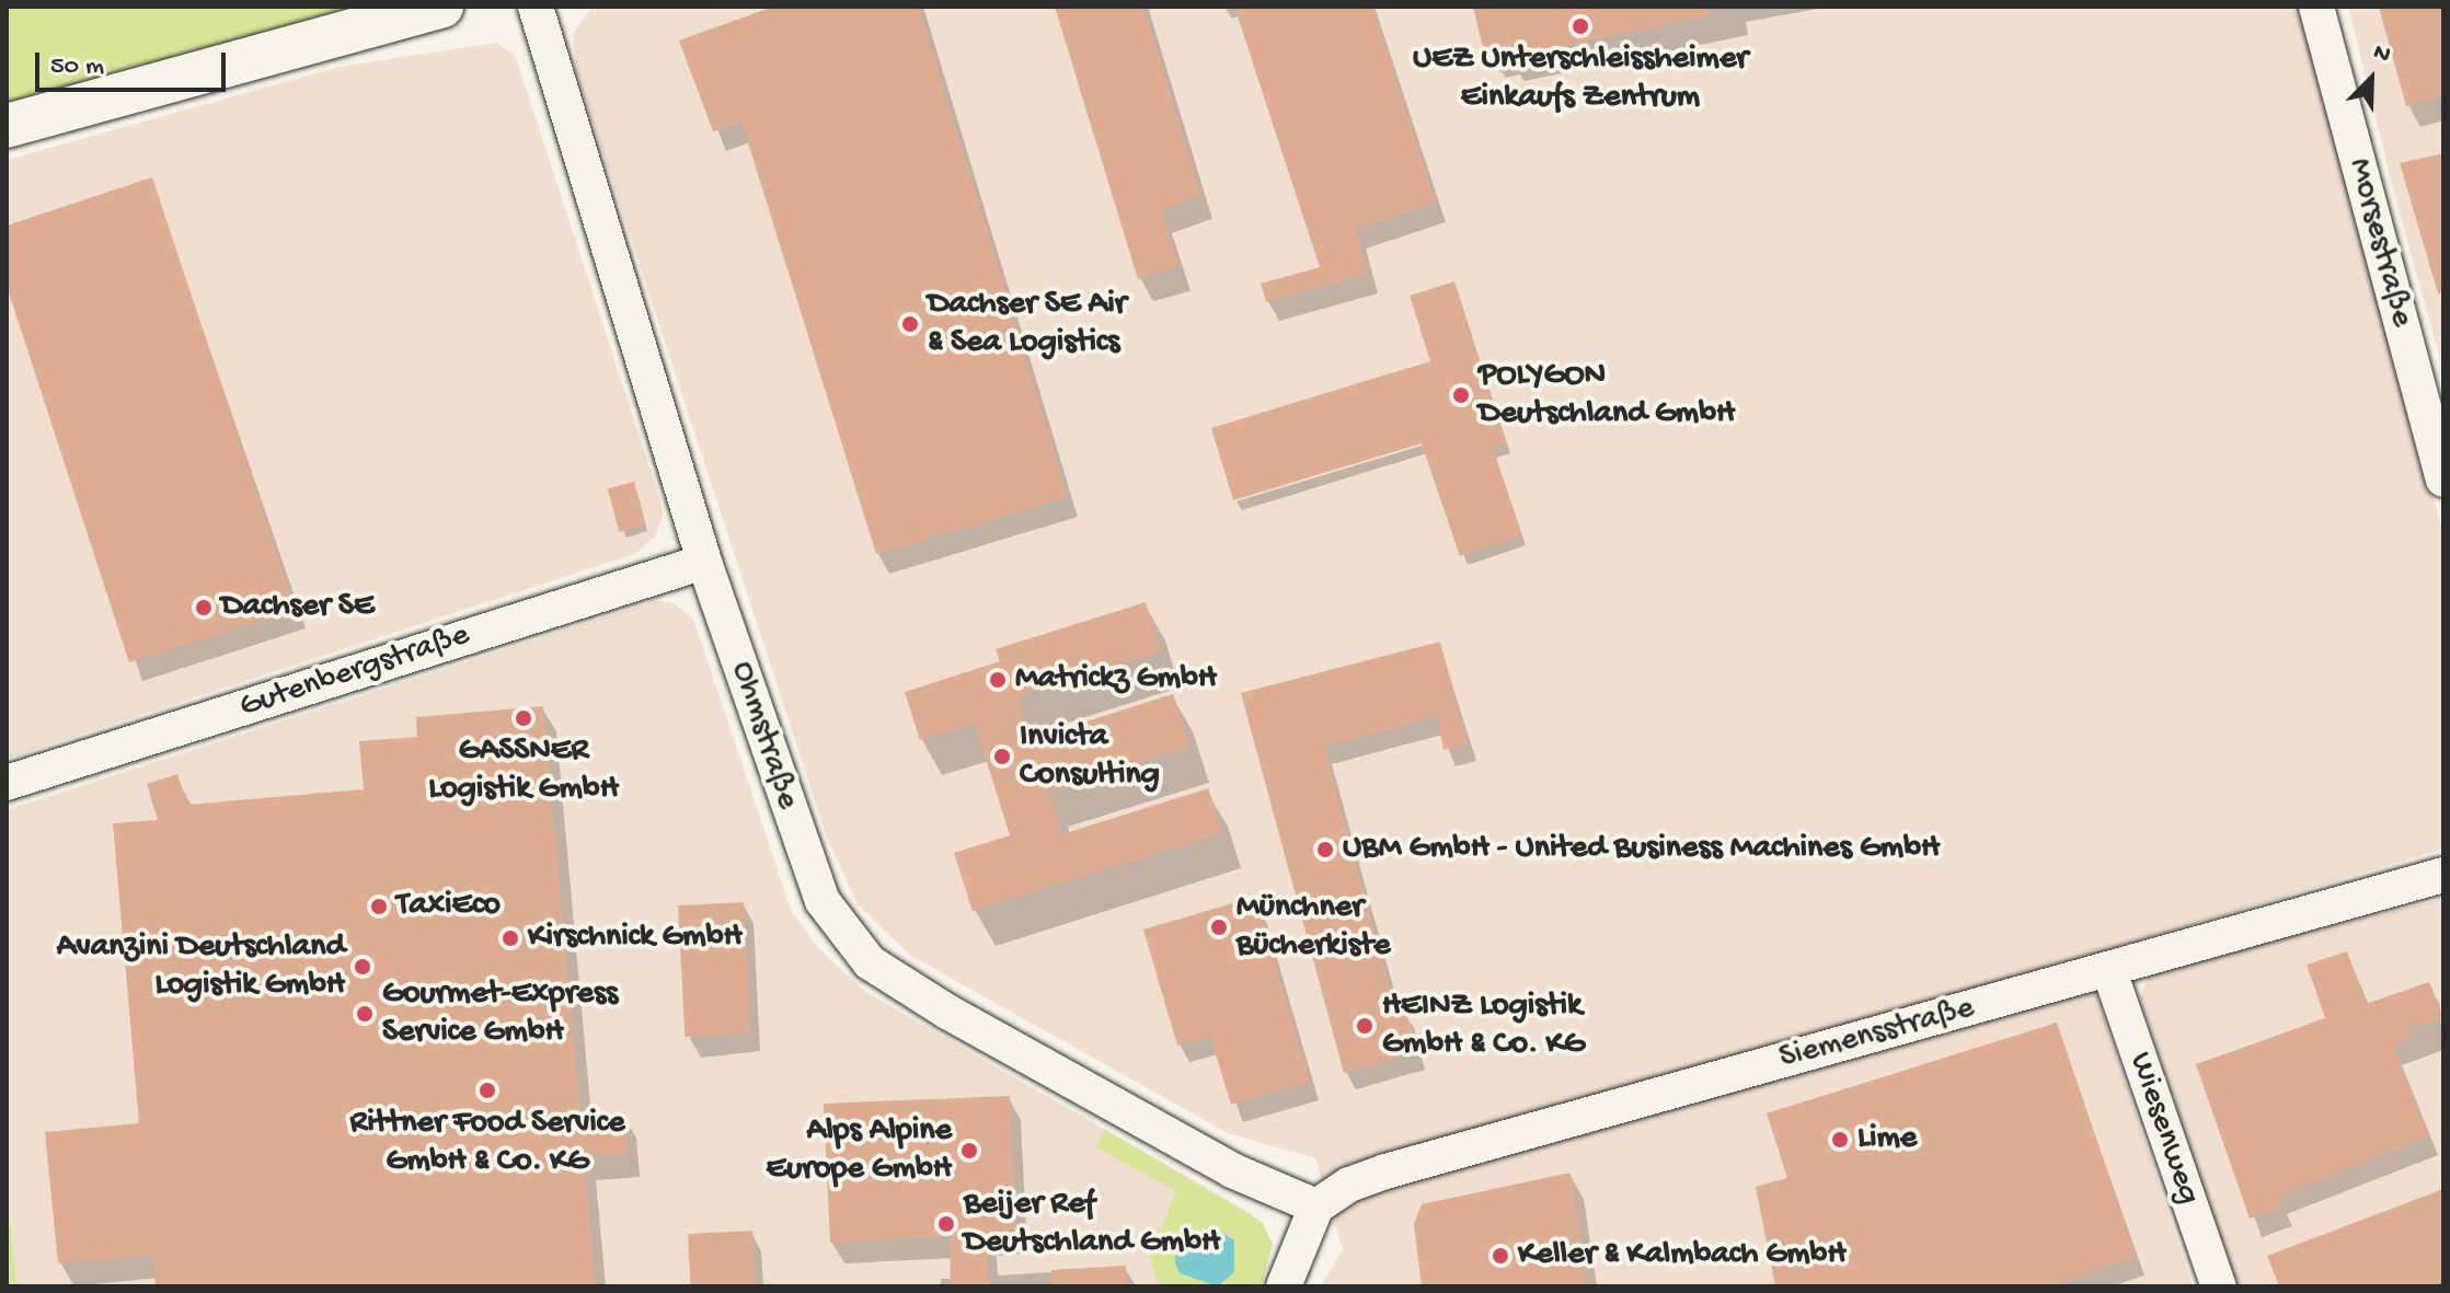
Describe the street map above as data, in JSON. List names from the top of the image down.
{
  "streets": {
    "street": [
      "Morsestraße",
      "Gutenbergstraße",
      "Ohmstraße",
      "Siemensstraße",
      "Wiesenweg"
    ]
  },
  "crossings": [
    ["Gutenbergstraße", "Ohmstraße"],
    ["Ohmstraße", "Siemensstraße"],
    ["Siemensstraße", "Wiesenweg"]
  ],
  "places": [
    "UEZ Unterschleissheimer Einkaufs Zentrum",
    "Dachser SE Air & Sea Logistics",
    "POLYGON Deutschland GmbH",
    "Dachser SE",
    "Matrickz GmbH",
    "GASSNER Logistik GmbH",
    "Invicta Consulting",
    "UBM GmbH - United Business Machines GmbH",
    "TaxiEco",
    "Münchner Bücherkiste",
    "Kirschnick GmbH",
    "Avanzini Deutschland Logistik GmbH",
    "Gourmet-Express Service GmbH",
    "HEINZ Logistik GmbH & Co. KG",
    "Rittner Food Service GmbH & Co. KG",
    "Lime",
    "Alps Alpine Europe GmbH",
    "Beijer Ref Deutschland GmbH",
    "Keller & Kalmbach GmbH"
  ],
  "scale_bar": "50 m",
  "north": "top right"
}
